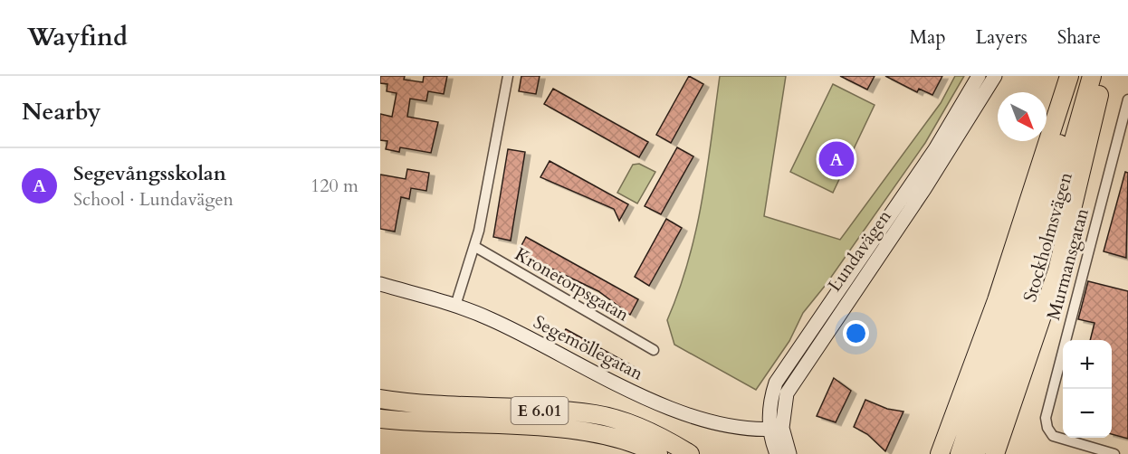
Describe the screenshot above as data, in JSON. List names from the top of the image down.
{
  "streets": {
    "highway": ["Stockholmsvägen", "E 6.01"],
    "main road": ["Lundavägen", "Segemöllegatan"],
    "street": ["Murmansgatan", "Kronetorpsgatan"]
  },
  "crossings": [
    ["Lundavägen", "Segemöllegatan"]
  ],
  "north": "bottom right",
  "page": {
    "header": "Wayfind",
    "nav": ["Map", "Layers", "Share"],
    "heading": "Nearby",
    "pins": "A",
    "list": [
      {
        "mark": "A",
        "name": "Segevångsskolan",
        "note": "School · Lundavägen",
        "value": "120 m"
      }
    ],
    "map_buttons": ["+", "−"]
  }
}
